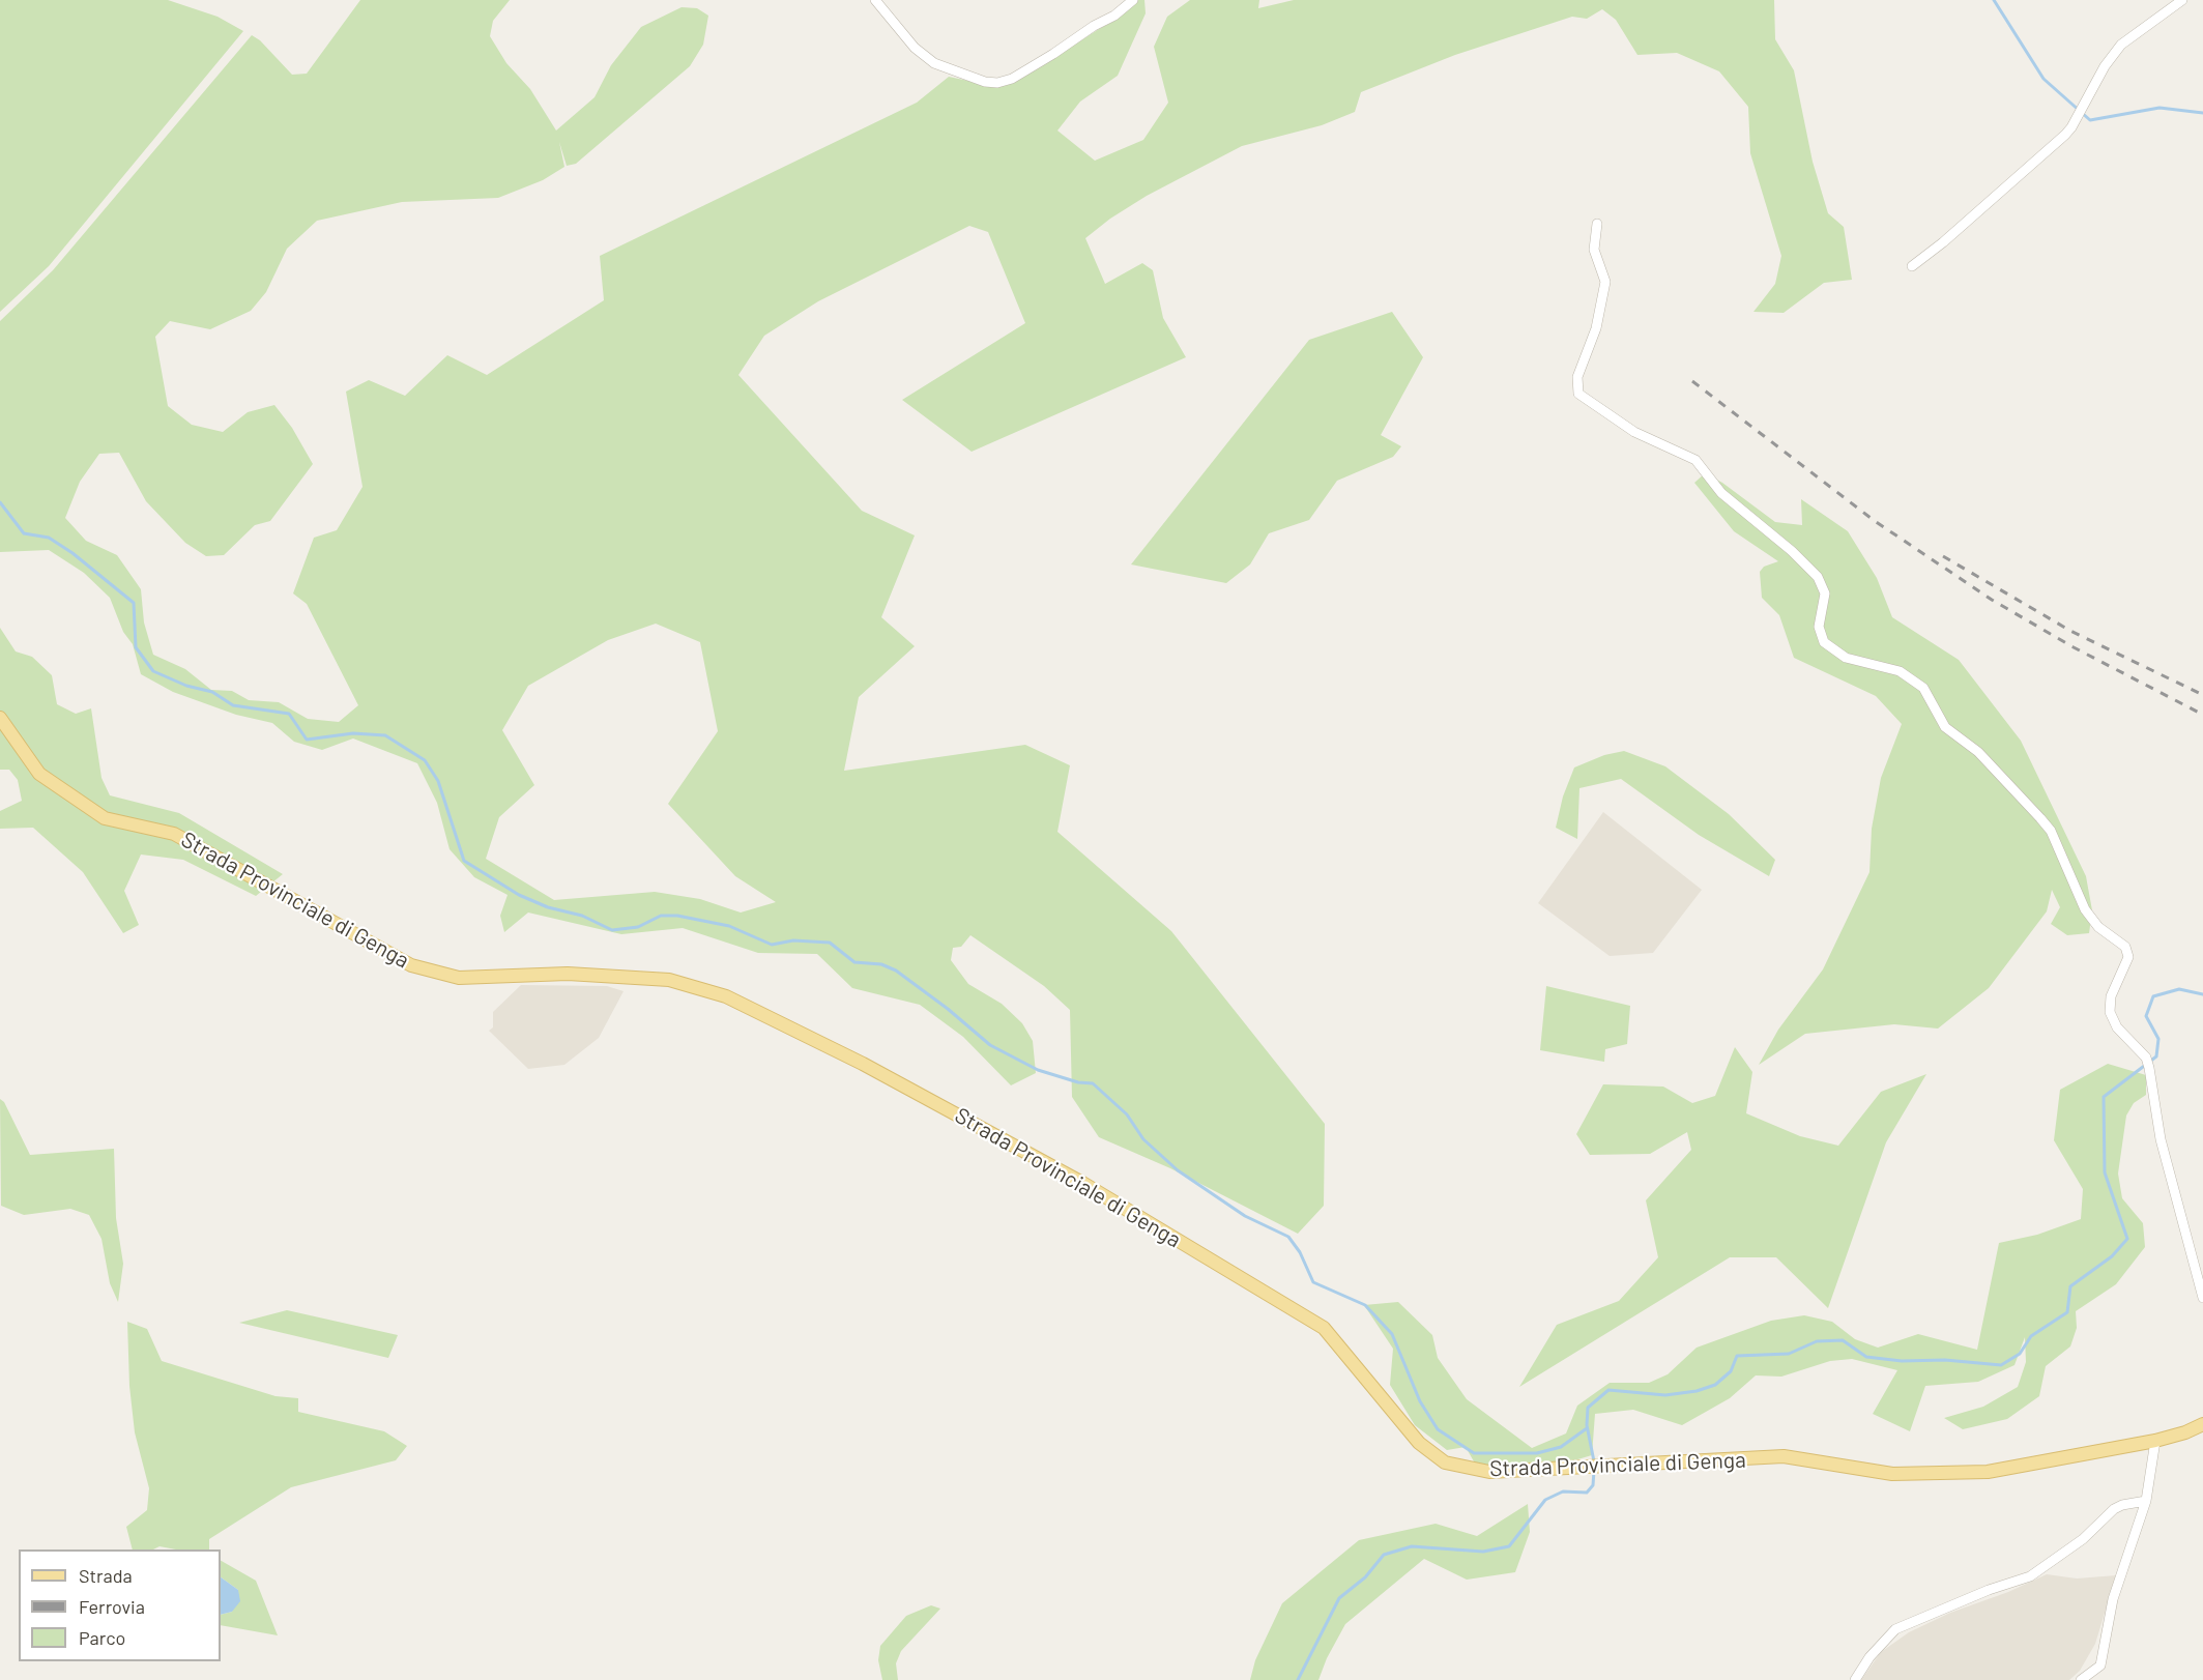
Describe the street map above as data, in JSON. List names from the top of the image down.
{
  "streets": {
    "main road": ["Strada Provinciale di Genga"]
  },
  "legend": ["Strada", "Ferrovia", "Parco"]
}
